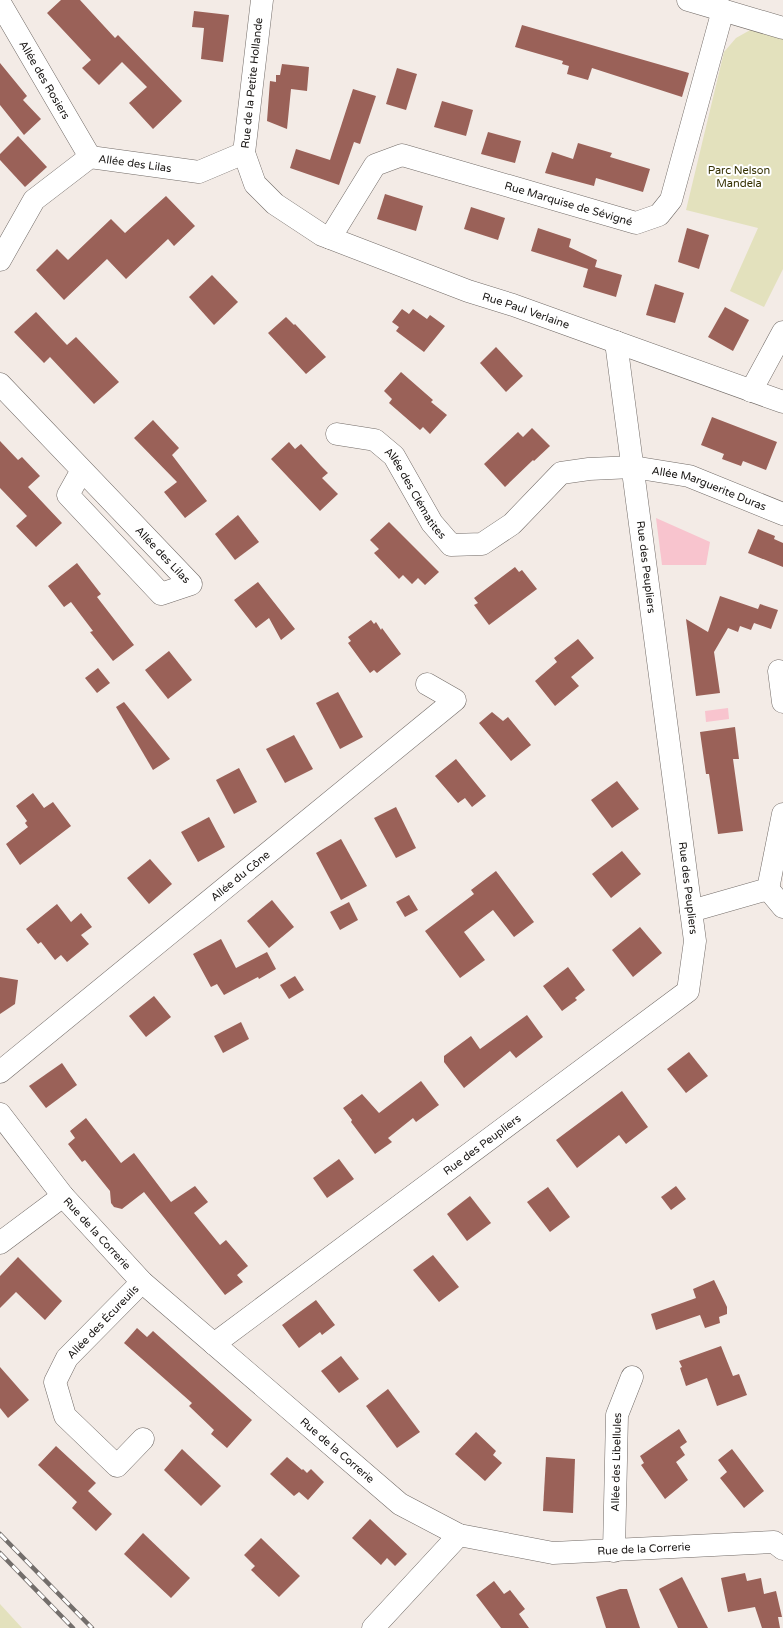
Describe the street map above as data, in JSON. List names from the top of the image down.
{
  "streets": {
    "street": [
      "Allée des Rosiers",
      "Rue de la Petite Hollande",
      "Allée des Lilas",
      "Rue Marquise de Sévigné",
      "Rue Paul Verlaine",
      "Allée Marguerite Duras",
      "Allée des Clématites",
      "Rue des Peupliers",
      "Allée du Cône",
      "Rue de la Correrie",
      "Allée des Écureuils",
      "Allée des Libellules"
    ]
  },
  "crossings": [
    ["Allée des Rosiers", "Allée des Lilas"],
    ["Rue de la Petite Hollande", "Allée des Lilas"],
    ["Rue de la Petite Hollande", "Rue Paul Verlaine"],
    ["Rue Marquise de Sévigné", "Rue Paul Verlaine"],
    ["Rue Paul Verlaine", "Rue des Peupliers"],
    ["Allée Marguerite Duras", "Allée des Clématites"],
    ["Allée Marguerite Duras", "Rue des Peupliers"],
    ["Allée des Clématites", "Rue des Peupliers"],
    ["Rue des Peupliers", "Rue de la Correrie"],
    ["Rue de la Correrie", "Allée des Écureuils"],
    ["Rue de la Correrie", "Allée des Libellules"]
  ],
  "parks": ["Parc Nelson Mandela"]
}
